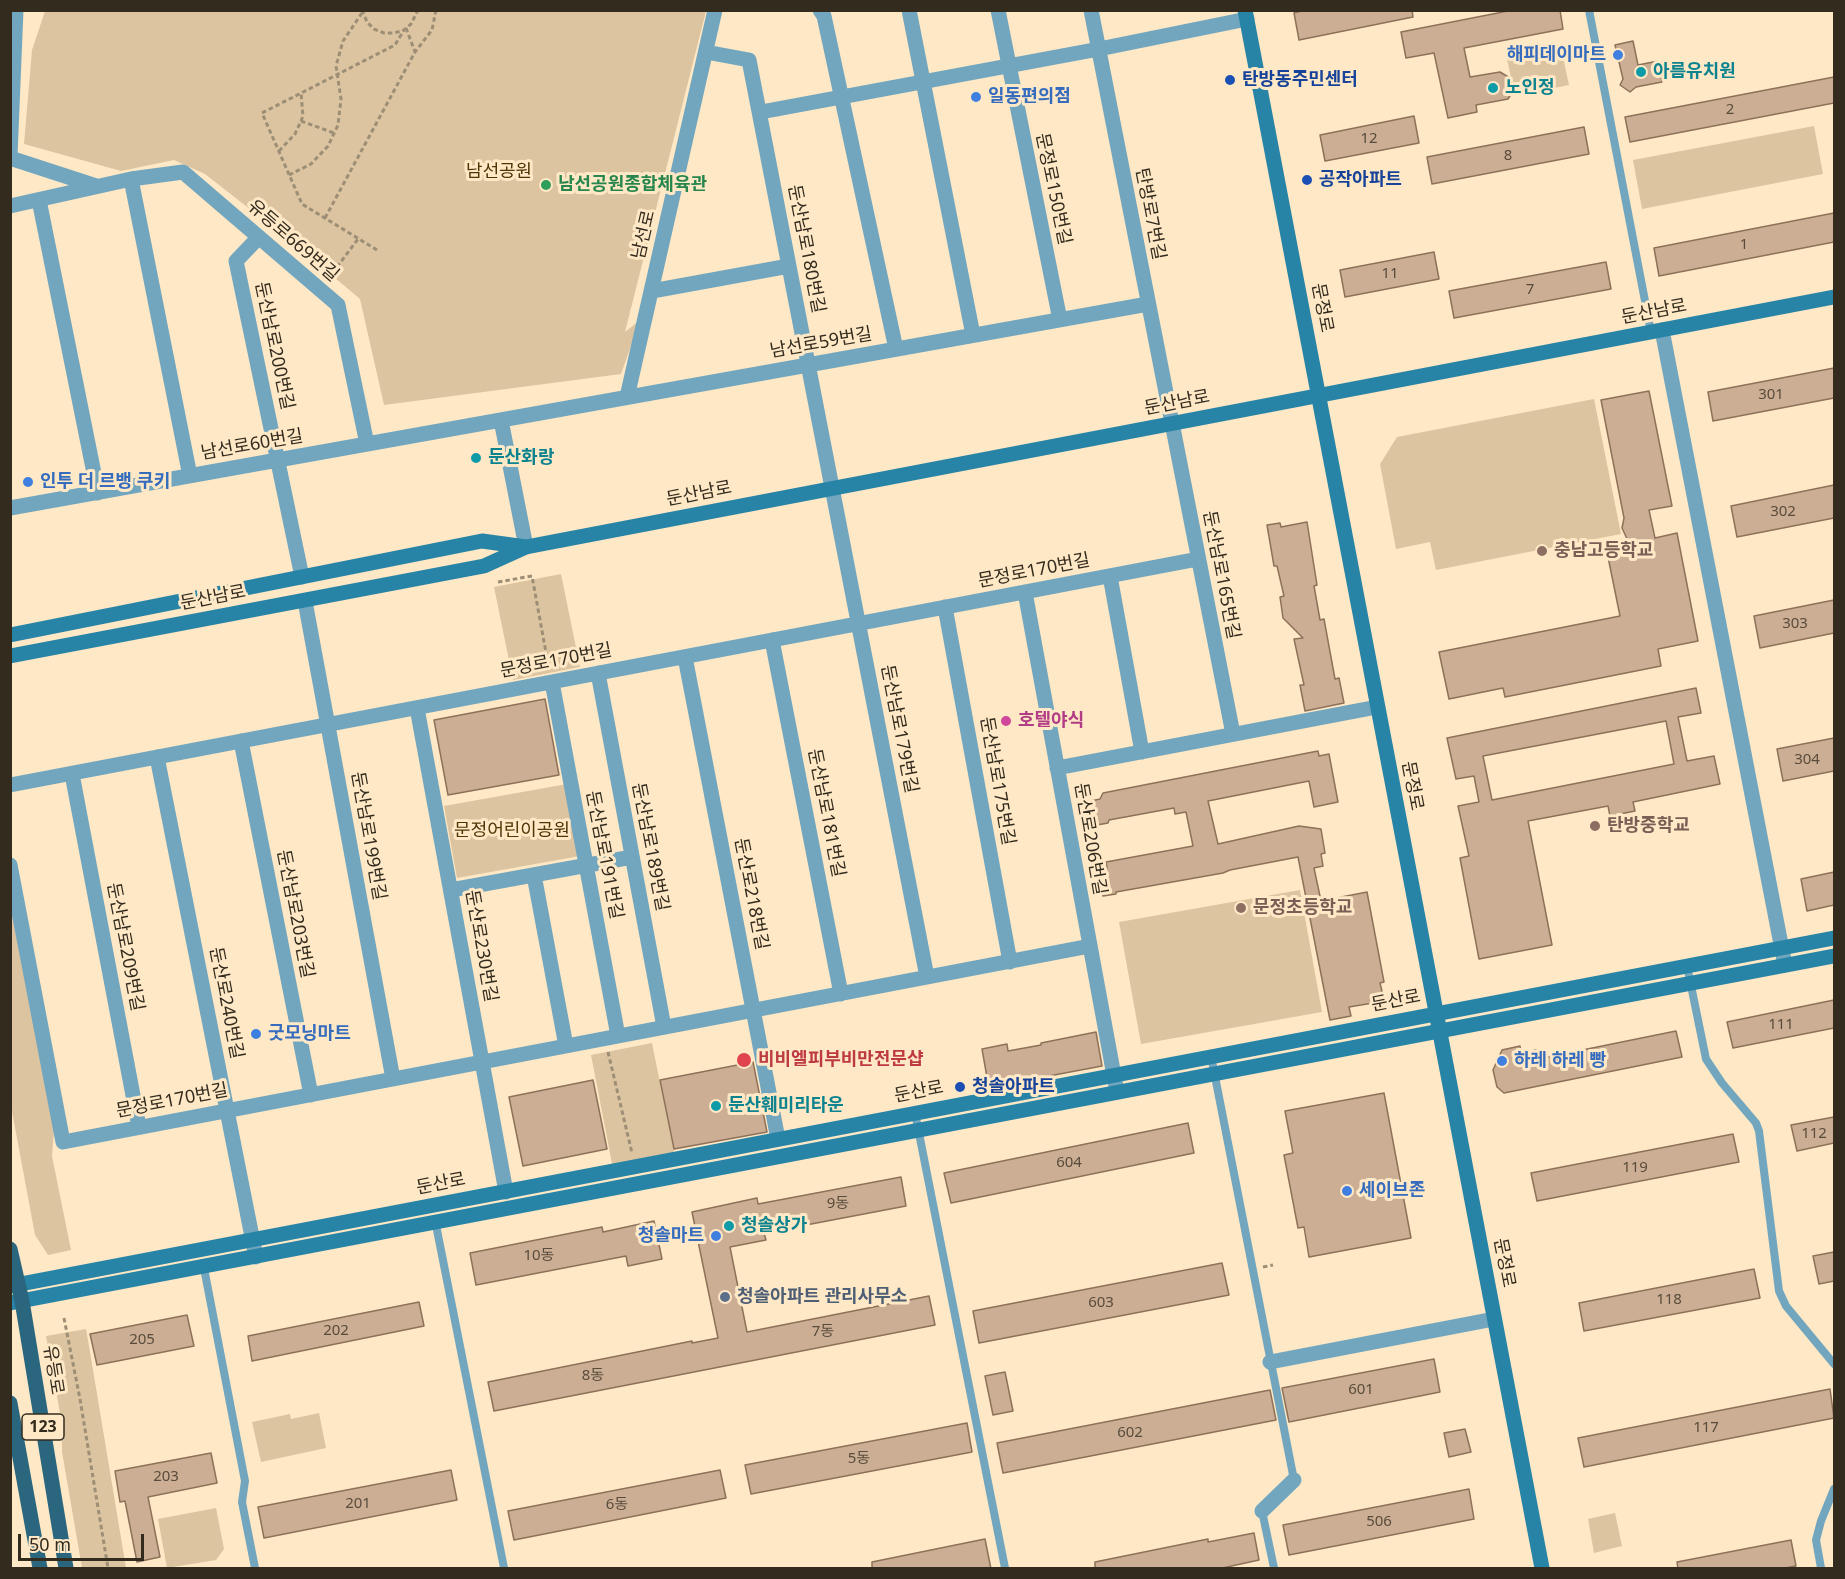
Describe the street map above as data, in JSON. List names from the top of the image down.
{
  "streets": {
    "main road": [
      "문정로",
      "둔산남로",
      "둔산로",
      "유등로",
      "123"
    ],
    "street": [
      "문정로150번길",
      "탄방로7번길",
      "남선로",
      "유등로669번길",
      "둔산남로180번길",
      "남선로59번길",
      "둔산남로200번길",
      "남선로60번길",
      "문정로170번길",
      "둔산남로165번길",
      "둔산남로179번길",
      "둔산남로175번길",
      "둔산남로181번길",
      "둔산남로199번길",
      "둔산로206번길",
      "둔산남로189번길",
      "둔산남로191번길",
      "둔산로218번길",
      "둔산남로203번길",
      "둔산로230번길",
      "둔산남로209번길",
      "둔산로240번길"
    ]
  },
  "crossings": [
    ["문정로150번길", "남선로59번길"],
    ["탄방로7번길", "둔산남로"],
    ["탄방로7번길", "남선로59번길"],
    ["탄방로7번길", "둔산남로165번길"],
    ["남선로", "둔산남로180번길"],
    ["남선로", "남선로59번길"],
    ["유등로669번길", "둔산남로200번길"],
    ["유등로669번길", "남선로60번길"],
    ["둔산남로180번길", "둔산남로"],
    ["둔산남로180번길", "남선로59번길"],
    ["둔산남로180번길", "둔산남로179번길"],
    ["문정로", "둔산남로"],
    ["문정로", "둔산로"],
    ["둔산남로", "둔산남로200번길"],
    ["둔산남로", "둔산남로165번길"],
    ["둔산남로", "둔산남로179번길"],
    ["둔산남로", "둔산남로199번길"],
    ["남선로59번길", "남선로60번길"],
    ["둔산남로200번길", "남선로60번길"],
    ["문정로170번길", "둔산남로165번길"],
    ["문정로170번길", "둔산남로179번길"],
    ["문정로170번길", "둔산남로175번길"],
    ["문정로170번길", "둔산남로181번길"],
    ["문정로170번길", "둔산남로199번길"],
    ["문정로170번길", "둔산로206번길"],
    ["문정로170번길", "둔산남로189번길"],
    ["문정로170번길", "둔산남로191번길"],
    ["문정로170번길", "둔산로218번길"],
    ["문정로170번길", "둔산남로203번길"],
    ["문정로170번길", "둔산로230번길"],
    ["문정로170번길", "둔산남로209번길"],
    ["문정로170번길", "둔산로240번길"],
    ["둔산로206번길", "둔산로"],
    ["둔산로218번길", "둔산로"],
    ["둔산로230번길", "둔산로"],
    ["둔산로", "둔산로240번길"],
    ["둔산로", "유등로"]
  ],
  "parks": ["남선공원", "문정어린이공원"],
  "places": [
    "해피데이마트",
    "아름유치원",
    "탄방동주민센터",
    "노인정",
    "일동편의점",
    "공작아파트",
    "남선공원종합체육관",
    "둔산화랑",
    "인투 더 르뱅 쿠키",
    "충남고등학교",
    "호텔야식",
    "탄방중학교",
    "문정초등학교",
    "굿모닝마트",
    "비비엘피부비만전문샵",
    "하레 하레 빵",
    "청솔아파트",
    "둔산훼미리타운",
    "세이브존",
    "청솔상가",
    "청솔마트",
    "청솔아파트 관리사무소"
  ],
  "house_numbers": [
    "2",
    "12",
    "8",
    "1",
    "11",
    "7",
    "301",
    "302",
    "303",
    "304",
    "111",
    "112",
    "604",
    "119",
    "9동",
    "10동",
    "118",
    "603",
    "202",
    "7동",
    "205",
    "8동",
    "601",
    "117",
    "602",
    "5동",
    "203",
    "201",
    "6동",
    "506"
  ],
  "scale_bar": "50 m"
}
